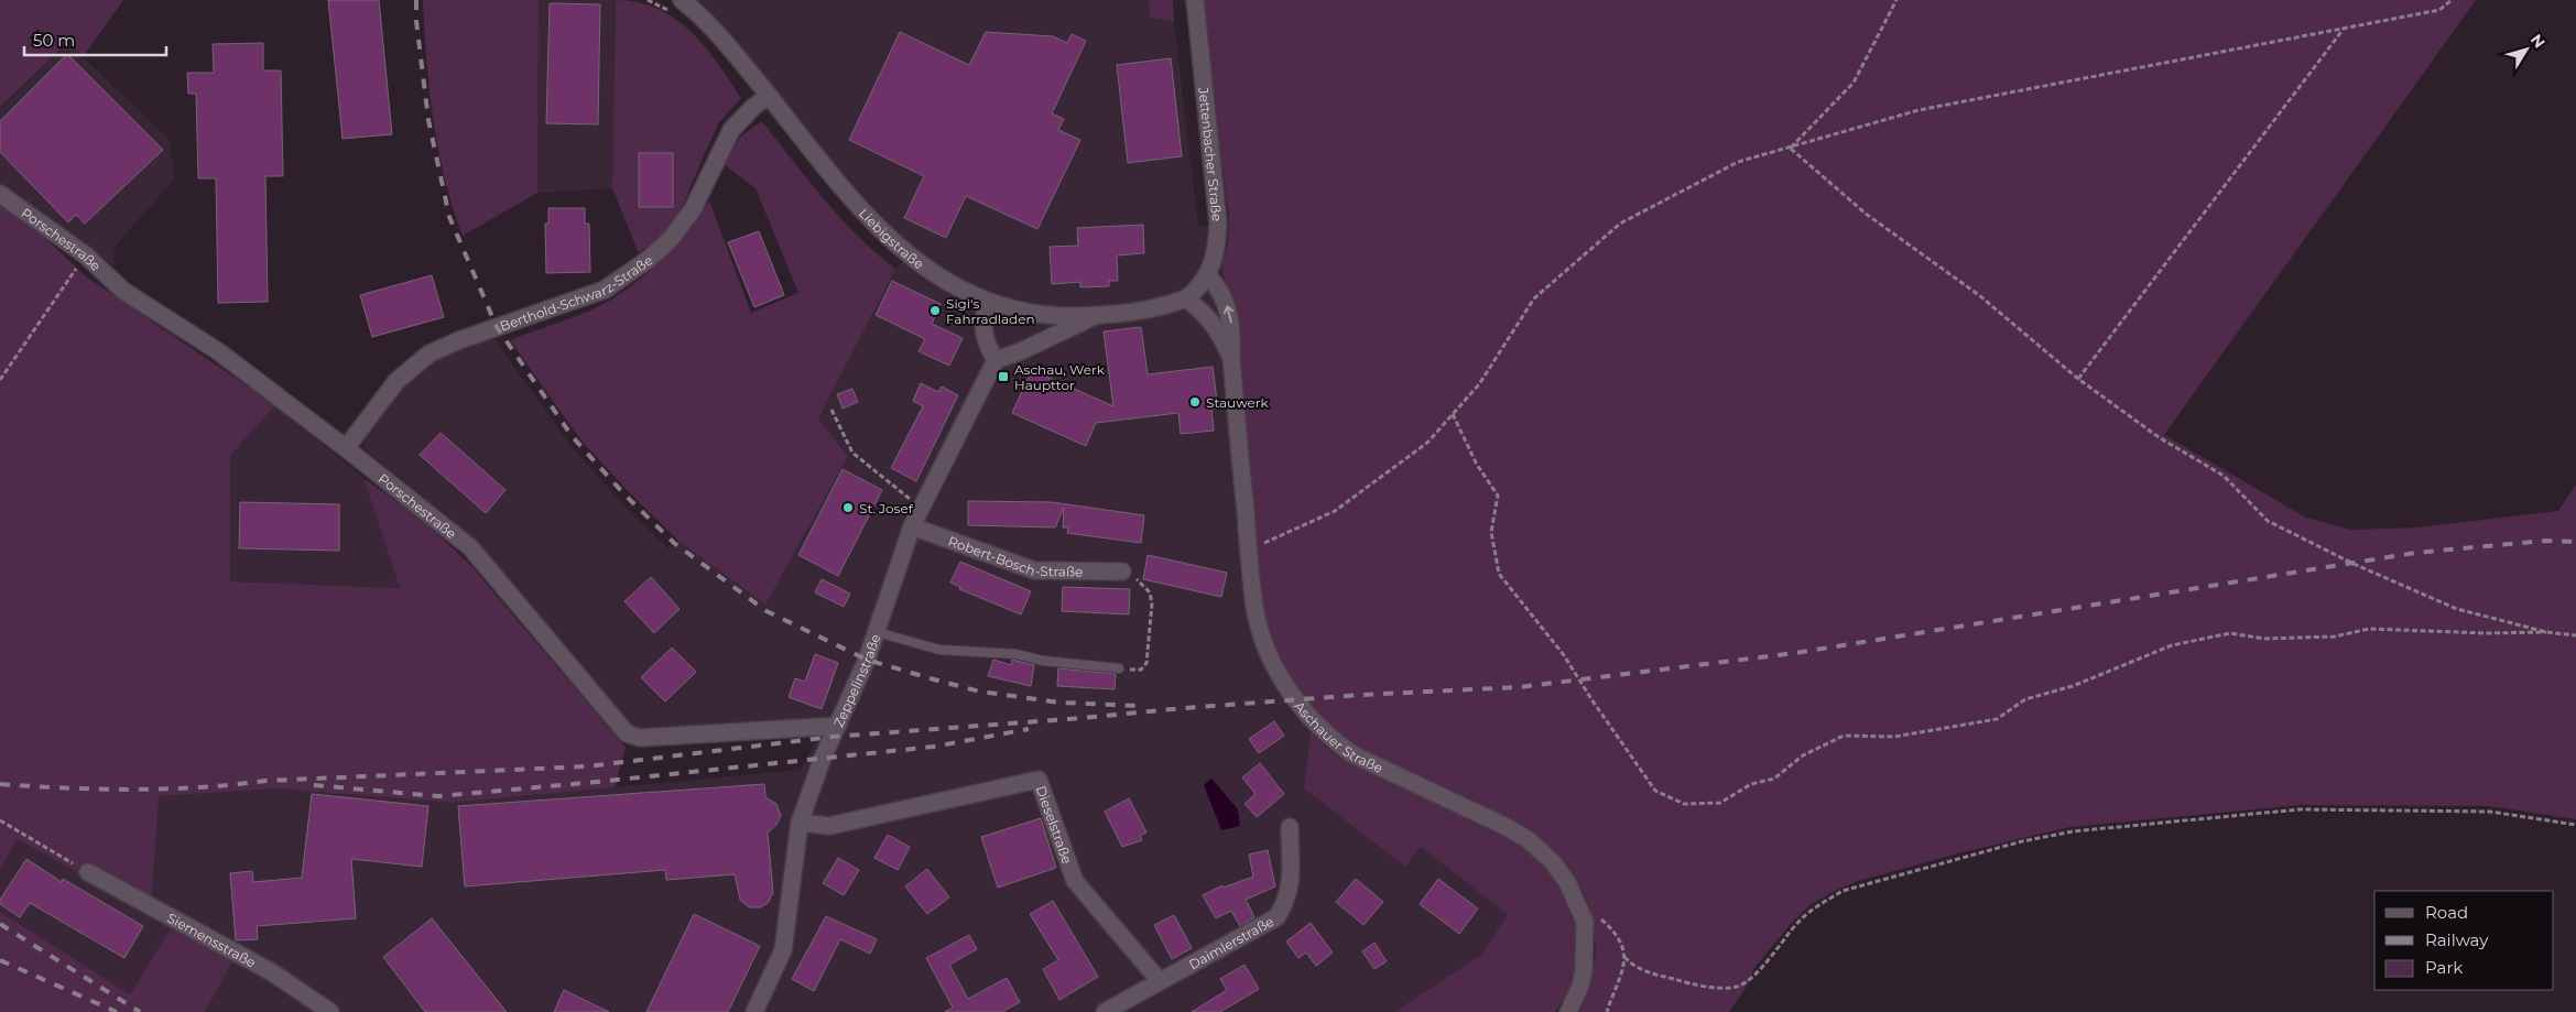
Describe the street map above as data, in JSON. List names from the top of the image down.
{
  "streets": {
    "street": [
      "Jettenbacher Straße",
      "Liebigstraße",
      "Porschestraße",
      "Berthold-Schwarz-Straße",
      "Robert-Bosch-Straße",
      "Zeppelinstraße",
      "Aschauer Straße",
      "Dieselstraße",
      "Siemensstraße",
      "Daimlerstraße"
    ]
  },
  "crossings": [
    ["Jettenbacher Straße", "Liebigstraße"],
    ["Jettenbacher Straße", "Aschauer Straße"],
    ["Liebigstraße", "Berthold-Schwarz-Straße"],
    ["Liebigstraße", "Aschauer Straße"],
    ["Porschestraße", "Berthold-Schwarz-Straße"],
    ["Porschestraße", "Zeppelinstraße"],
    ["Robert-Bosch-Straße", "Zeppelinstraße"],
    ["Zeppelinstraße", "Dieselstraße"],
    ["Dieselstraße", "Daimlerstraße"]
  ],
  "places": {
    "other": ["Sigi's Fahrradladen", "Stauwerk", "St. Josef"],
    "transit": ["Aschau, Werk Haupttor"]
  },
  "legend": ["Road", "Railway", "Park"],
  "scale_bar": "50 m",
  "north": "top right"
}
